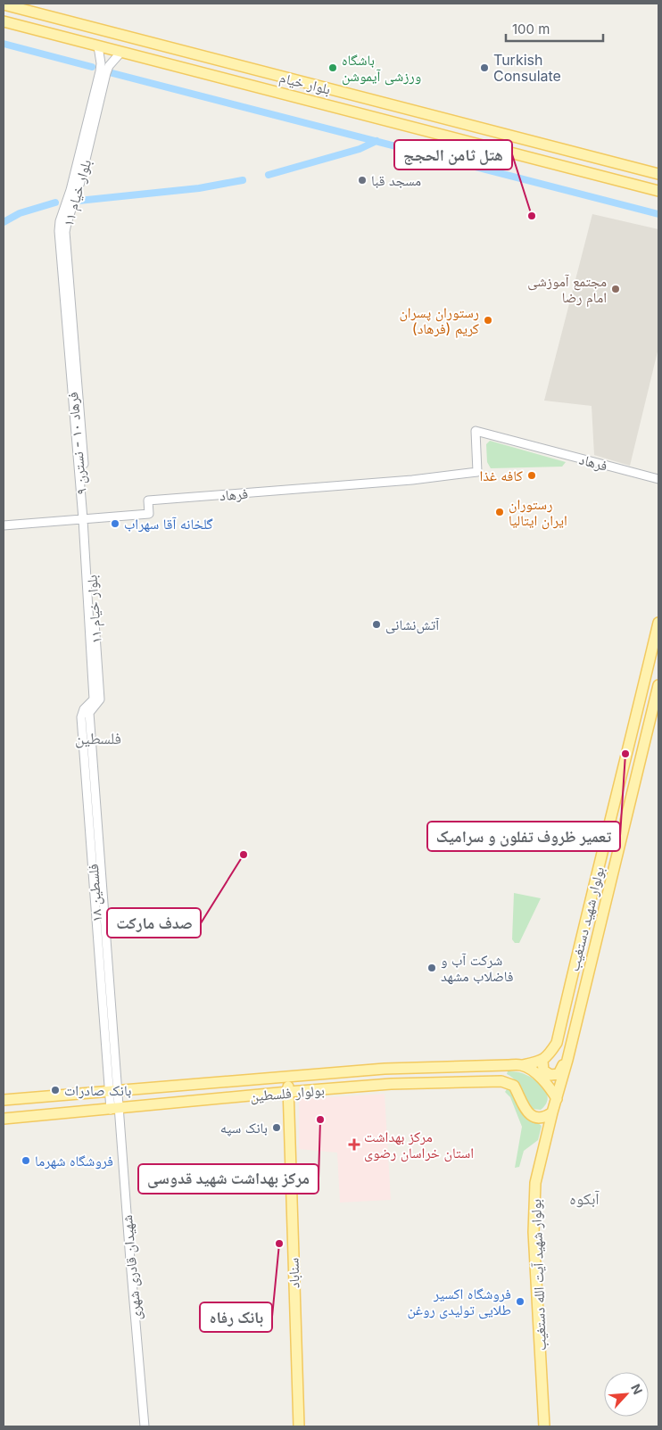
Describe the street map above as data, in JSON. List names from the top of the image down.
{
  "streets": {
    "main road": [
      "بلوار خیام",
      "بولوار شهید دستغیب",
      "بولوار فلسطین",
      "سناباد",
      "بولوار شهید آیت الله دستغیب"
    ],
    "street": [
      "بلوار خیام ۱۱",
      "فرهاد ۱۰ - نسترن ۹",
      "فرهاد",
      "فلسطین ۱۸",
      "شهیدان قادری شهری"
    ]
  },
  "crossings": [
    ["بلوار خیام", "بلوار خیام ۱۱"],
    ["بلوار خیام ۱۱", "فرهاد ۱۰ - نسترن ۹"],
    ["بلوار خیام ۱۱", "فرهاد"],
    ["بلوار خیام ۱۱", "فلسطین ۱۸"],
    ["فرهاد ۱۰ - نسترن ۹", "فرهاد"],
    ["فلسطین ۱۸", "بولوار فلسطین"],
    ["فلسطین ۱۸", "شهیدان قادری شهری"],
    ["بولوار شهید دستغیب", "بولوار شهید آیت الله دستغیب"],
    ["بولوار فلسطین", "شهیدان قادری شهری"],
    ["بولوار فلسطین", "سناباد"],
    ["بولوار فلسطین", "بولوار شهید آیت الله دستغیب"]
  ],
  "districts": ["فلسطین", "آبکوه"],
  "places": {
    "other": [
      "باشگاه ورزشی آیموشن",
      "Turkish Consulate",
      "مسجد قبا",
      "هتل ثامن الحجج",
      "مجتمع آموزشی امام رضا",
      "رستوران پسران کریم (فرهاد)",
      "کافه غذا",
      "رستوران ایران ایتالیا",
      "گلخانه آقا سهراب",
      "آتش‌نشانی",
      "تعمیر ظروف تفلون و سرامیک",
      "صدف مارکت",
      "شرکت آب و فاضلاب مشهد",
      "بانک صادرات",
      "مرکز بهداشت شهید قدوسی",
      "بانک سپه",
      "فروشگاه شهرما",
      "بانک رفاه",
      "فروشگاه اکسیر طلایی تولیدی روغن"
    ],
    "health": ["مرکز بهداشت استان خراسان رضوی"]
  },
  "scale_bar": "100 m",
  "north": "top right"
}
